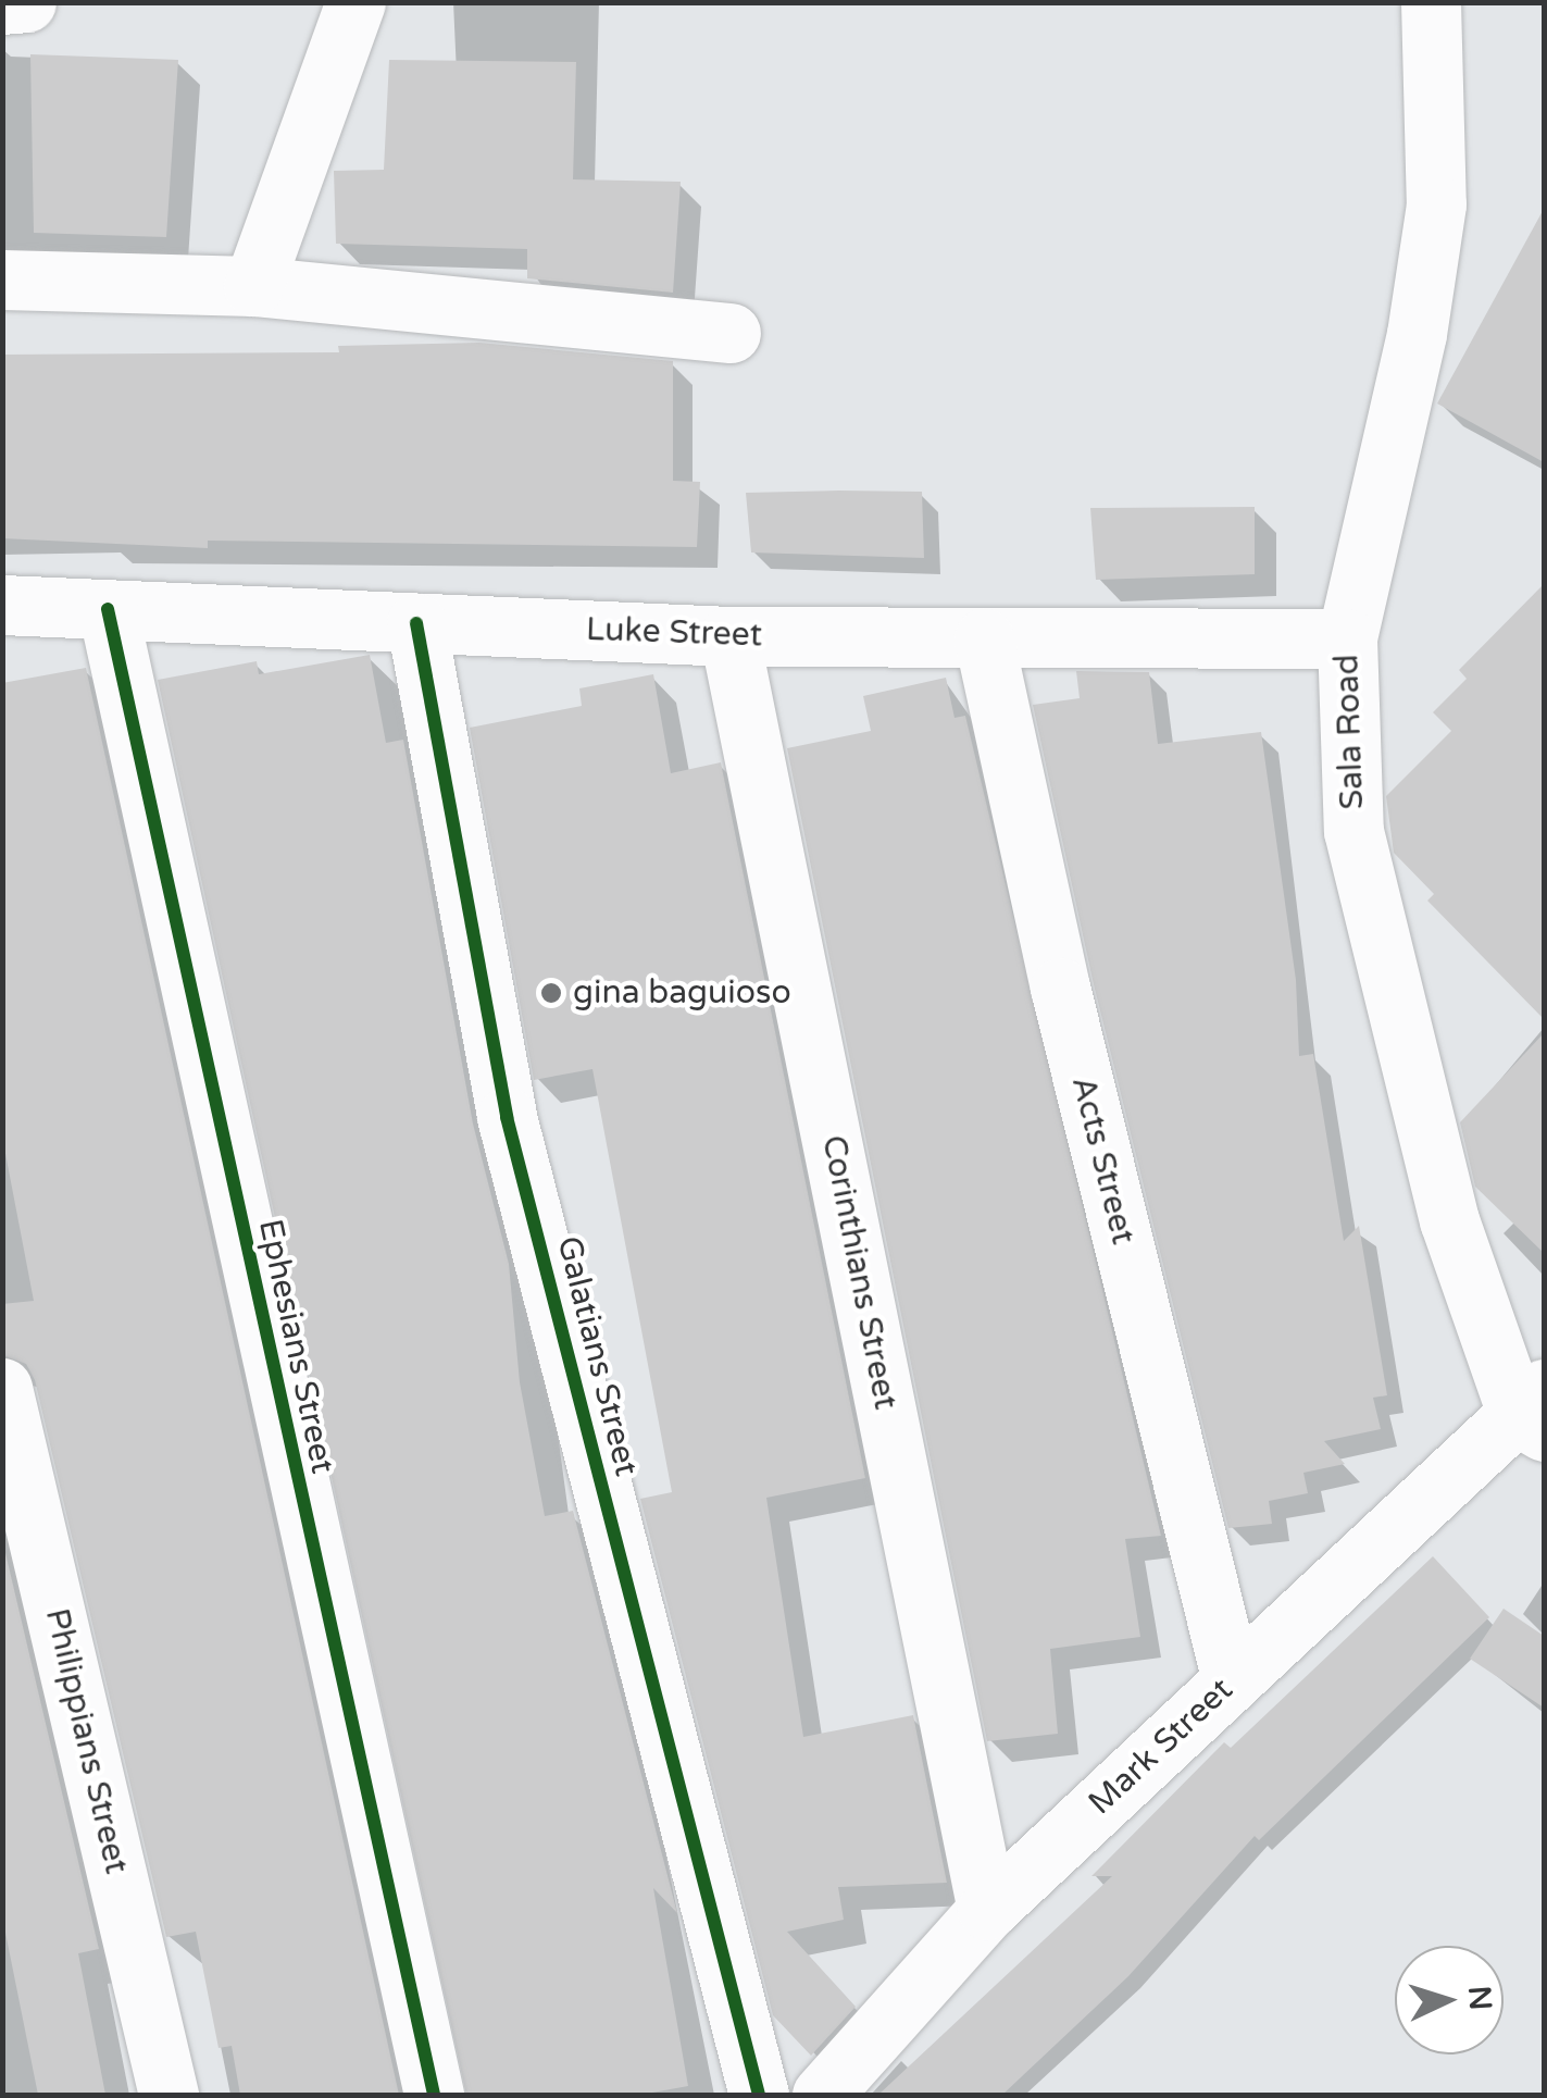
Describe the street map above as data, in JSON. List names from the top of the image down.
{
  "streets": {
    "street": [
      "Luke Street",
      "Sala Road",
      "Acts Street",
      "Corinthians Street",
      "Ephesians Street",
      "Galatians Street",
      "Philippians Street",
      "Mark Street"
    ]
  },
  "crossings": [
    ["Luke Street", "Sala Road"],
    ["Luke Street", "Acts Street"],
    ["Luke Street", "Corinthians Street"],
    ["Luke Street", "Ephesians Street"],
    ["Luke Street", "Galatians Street"],
    ["Sala Road", "Mark Street"],
    ["Acts Street", "Mark Street"],
    ["Corinthians Street", "Mark Street"]
  ],
  "places": ["gina baguioso"],
  "north": "right"
}
